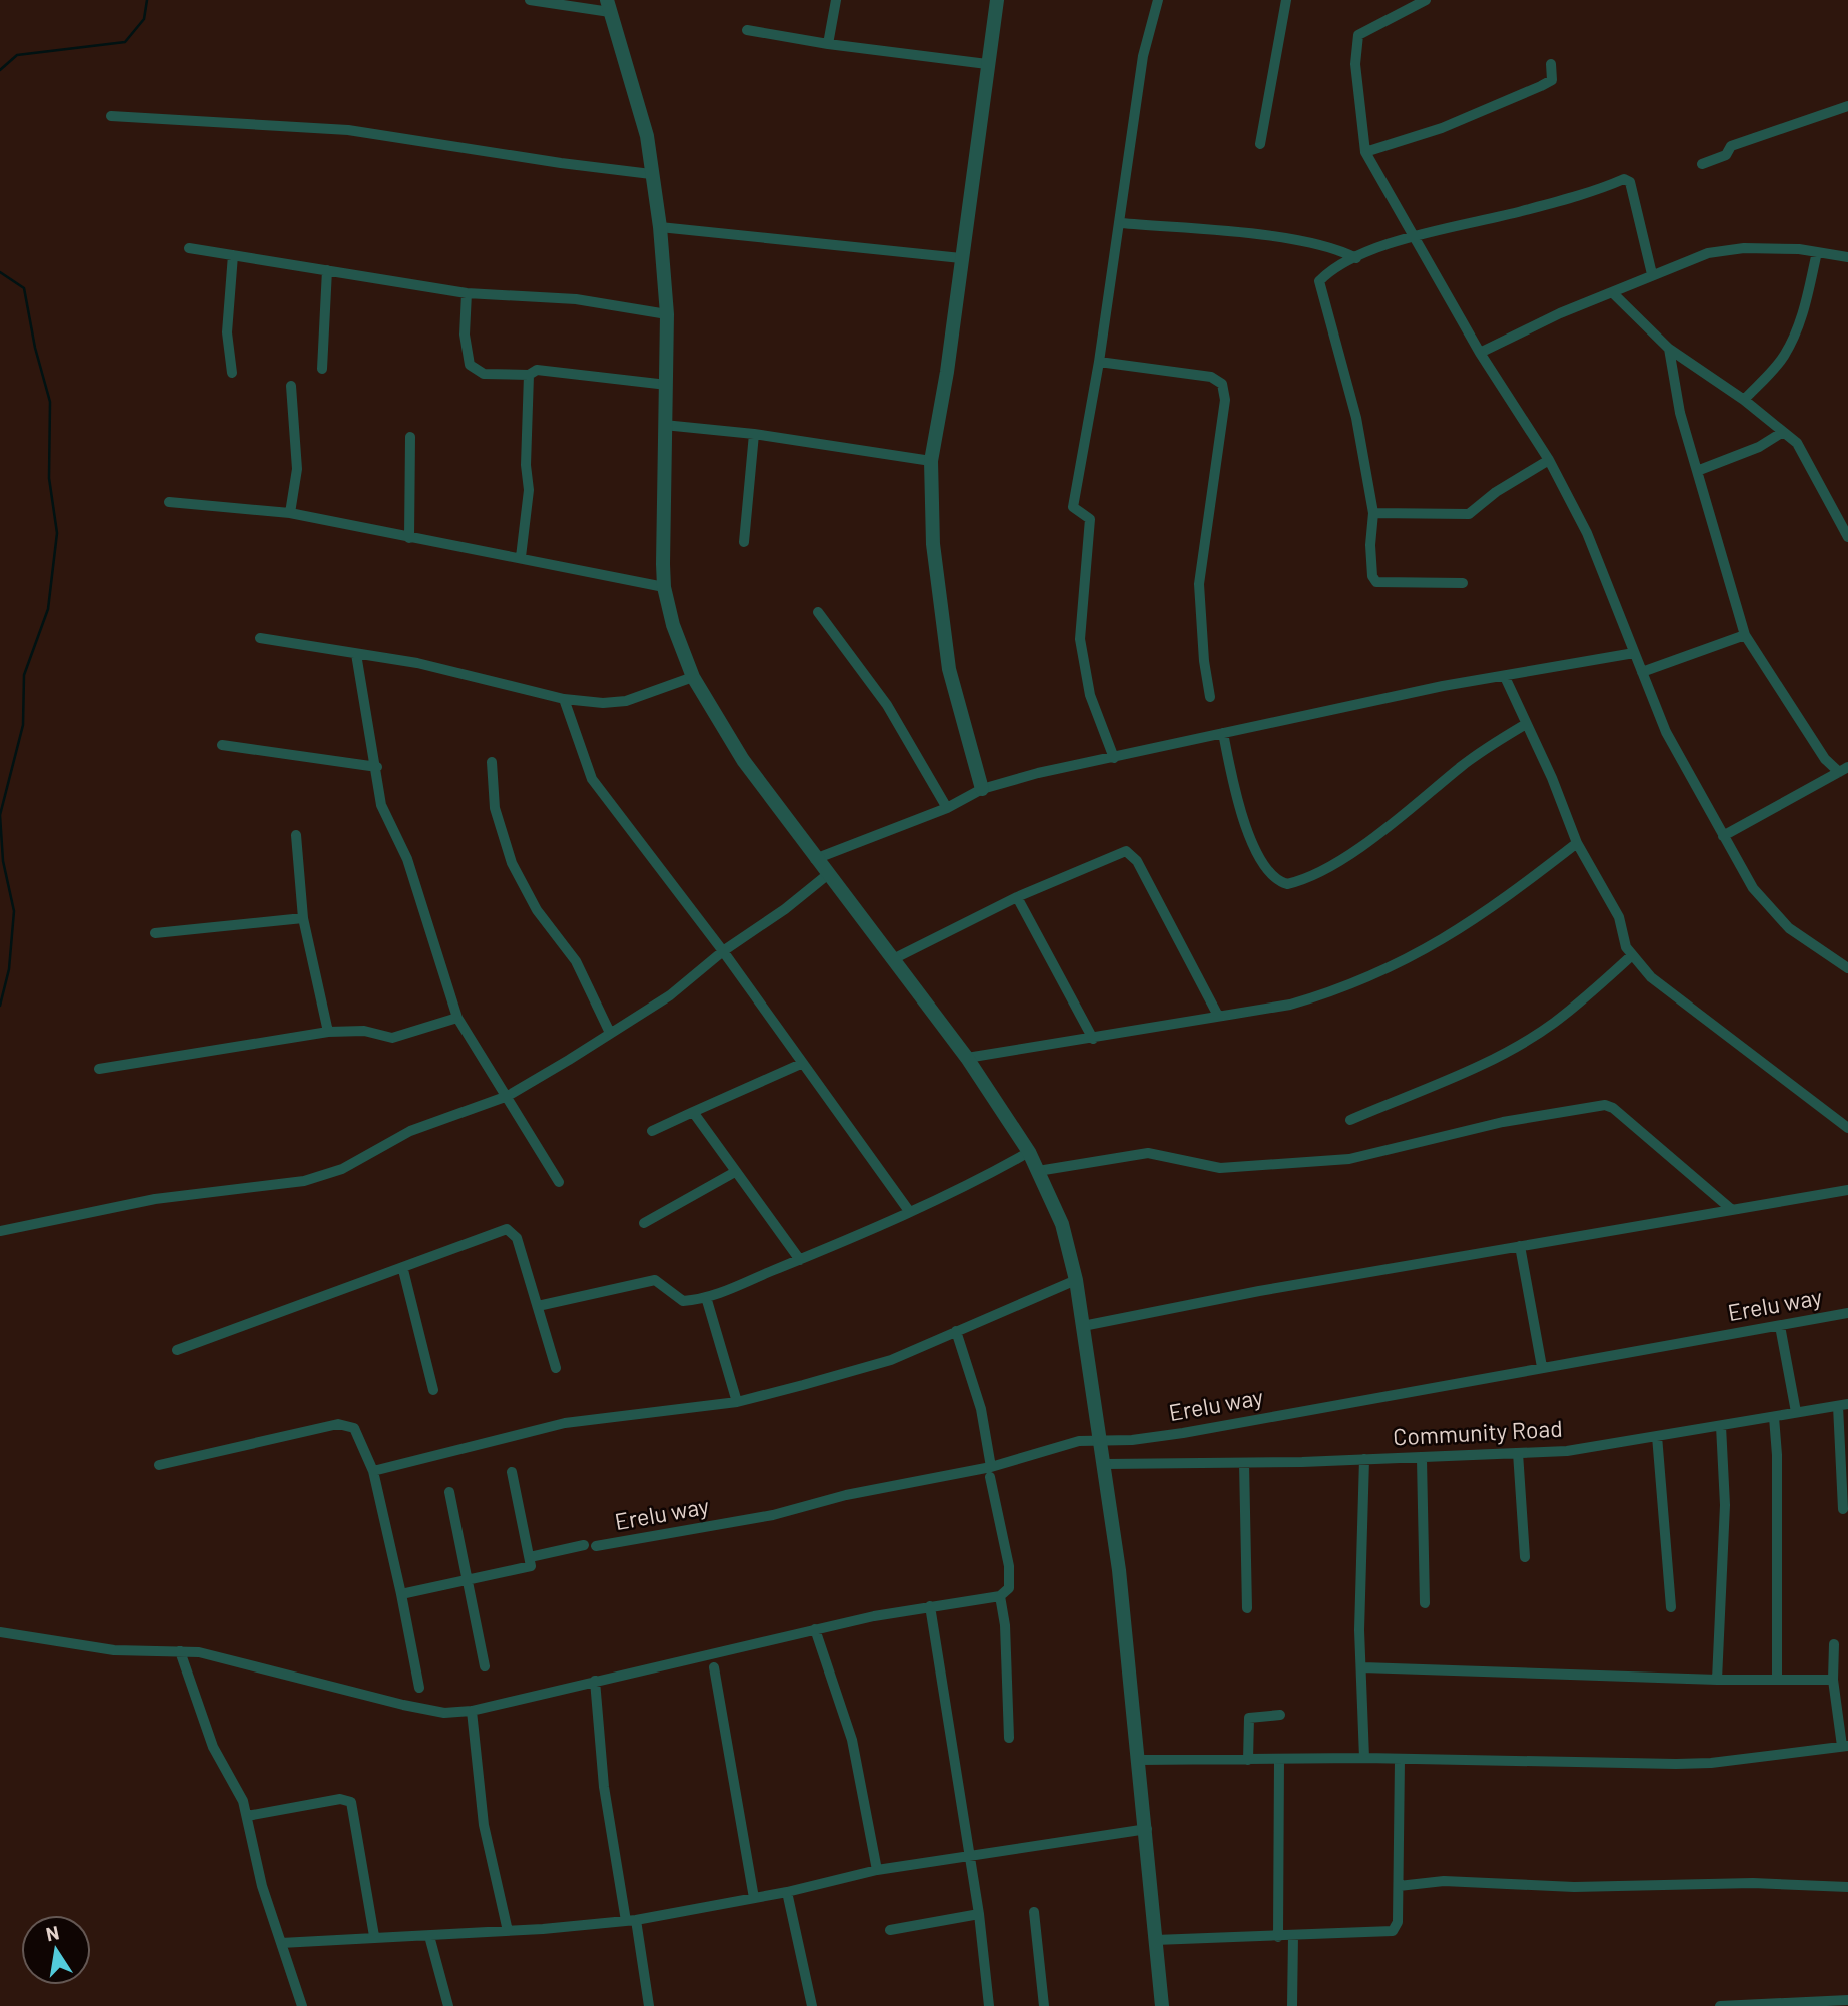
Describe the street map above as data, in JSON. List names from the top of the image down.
{
  "streets": {
    "street": ["Erelu way", "Community Road"]
  },
  "north": "top"
}
